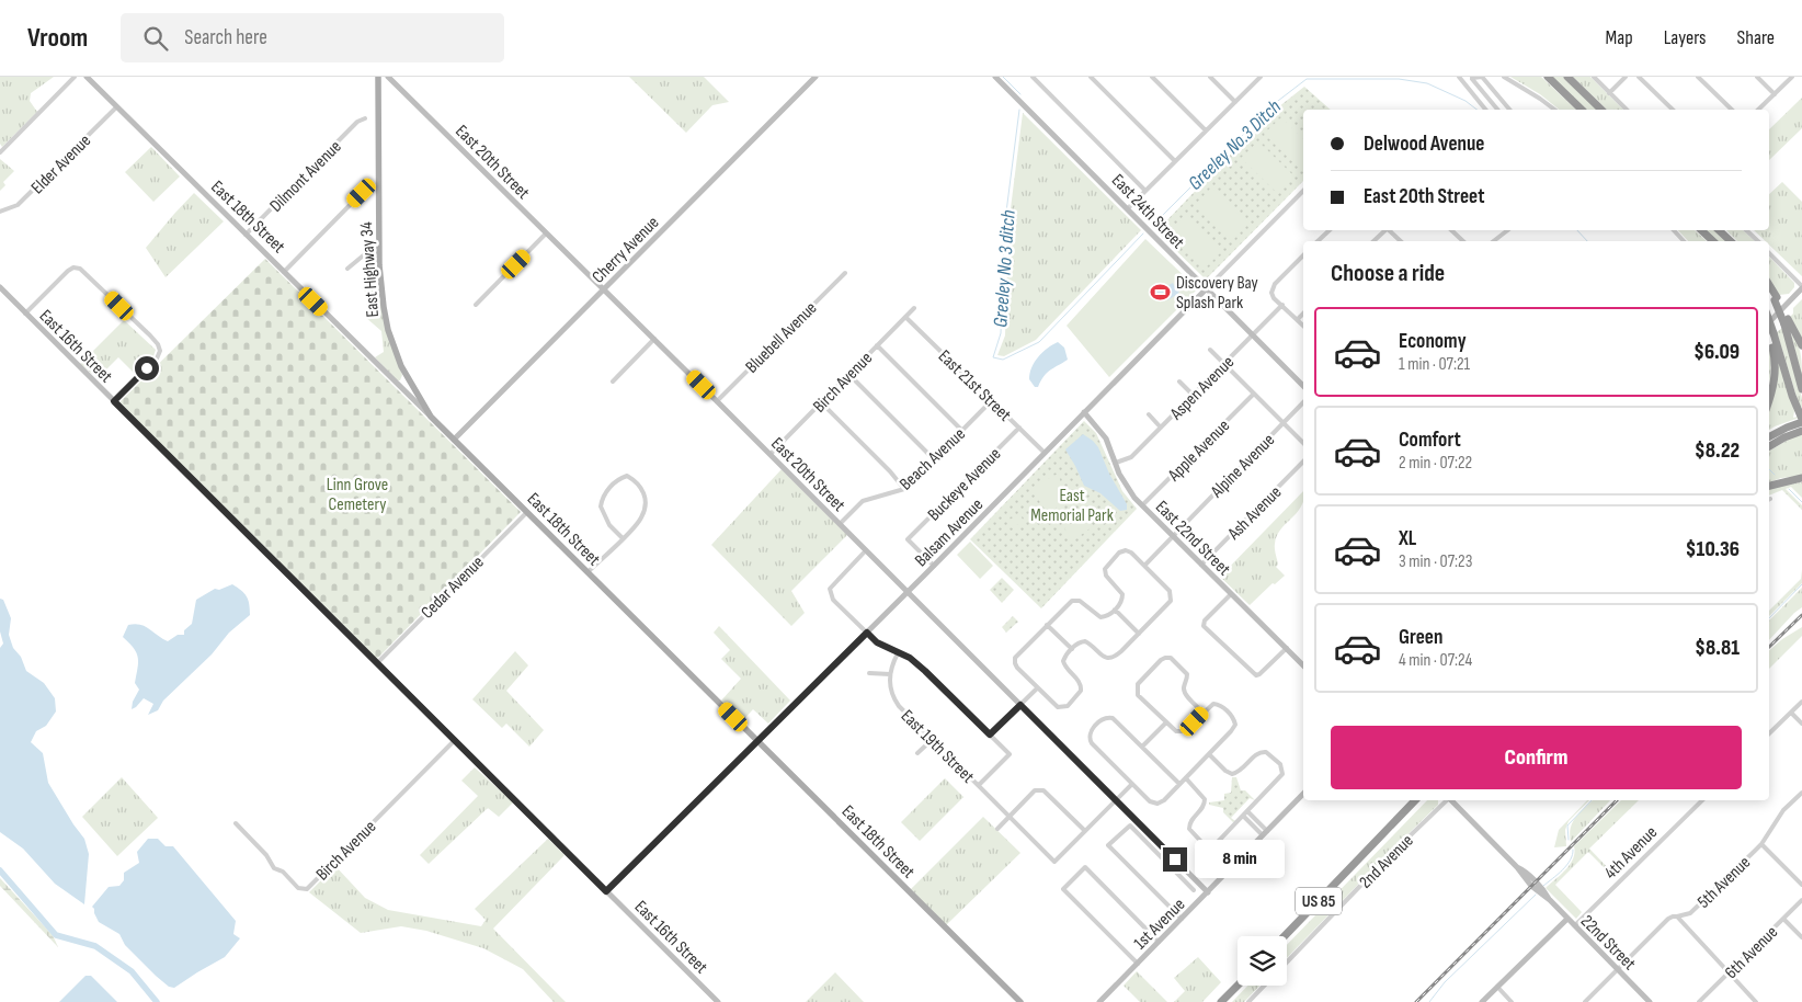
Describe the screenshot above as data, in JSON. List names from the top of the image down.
{
  "streets": {
    "highway": ["US 85"],
    "main road": ["East 18th Street", "East Highway 34"],
    "street": [
      "East 20th Street",
      "Elder Avenue",
      "Dilmont Avenue",
      "East 24th Street",
      "Cherry Avenue",
      "Bluebell Avenue",
      "East 16th Street",
      "Birch Avenue",
      "East 21st Street",
      "Aspen Avenue",
      "Apple Avenue",
      "Beach Avenue",
      "Alpine Avenue",
      "Buckeye Avenue",
      "Ash Avenue",
      "Balsam Avenue",
      "East 22nd Street",
      "Cedar Avenue",
      "East 19th Street",
      "4th Avenue",
      "2nd Avenue",
      "5th Avenue",
      "1st Avenue",
      "22nd Street",
      "6th Avenue"
    ]
  },
  "crossings": [
    ["East 20th Street", "Cherry Avenue"],
    ["East 20th Street", "Bluebell Avenue"],
    ["East 20th Street", "Birch Avenue"],
    ["East 20th Street", "Beach Avenue"],
    ["East 20th Street", "Balsam Avenue"],
    ["East 20th Street", "1st Avenue"],
    ["Elder Avenue", "East 18th Street"],
    ["Dilmont Avenue", "East 18th Street"],
    ["East 24th Street", "Aspen Avenue"],
    ["East 24th Street", "Balsam Avenue"],
    ["East 18th Street", "Cherry Avenue"],
    ["East 18th Street", "East Highway 34"],
    ["East 18th Street", "Balsam Avenue"],
    ["East 18th Street", "Cedar Avenue"],
    ["East 16th Street", "Birch Avenue"],
    ["East 16th Street", "Balsam Avenue"],
    ["East 16th Street", "Cedar Avenue"],
    ["Birch Avenue", "East 21st Street"],
    ["East 21st Street", "Beach Avenue"],
    ["East 21st Street", "Buckeye Avenue"],
    ["East 21st Street", "Balsam Avenue"],
    ["Aspen Avenue", "East 22nd Street"],
    ["Apple Avenue", "East 22nd Street"],
    ["Alpine Avenue", "East 22nd Street"],
    ["Buckeye Avenue", "Balsam Avenue"],
    ["Ash Avenue", "East 22nd Street"],
    ["Balsam Avenue", "East 22nd Street"],
    ["4th Avenue", "22nd Street"],
    ["5th Avenue", "22nd Street"]
  ],
  "water": ["Greeley No.3 Ditch", "Greeley No 3 ditch"],
  "parks": ["Linn Grove Cemetery", "East Memorial Park"],
  "places": {
    "sports": ["Discovery Bay Splash Park"]
  },
  "page": {
    "header": "Vroom",
    "search": "Search here",
    "nav": ["Map", "Layers", "Share"],
    "banner": ["Delwood Avenue", "East 20th Street"],
    "heading": "Choose a ride",
    "list": [
      {
        "name": "Economy",
        "note": "1 min · 07:21",
        "value": "$6.09"
      },
      {
        "name": "Comfort",
        "note": "2 min · 07:22",
        "value": "$8.22"
      },
      {
        "name": "XL",
        "note": "3 min · 07:23",
        "value": "$10.36"
      },
      {
        "name": "Green",
        "note": "4 min · 07:24",
        "value": "$8.81"
      }
    ],
    "buttons": "Confirm",
    "bubble": "8 min"
  }
}
